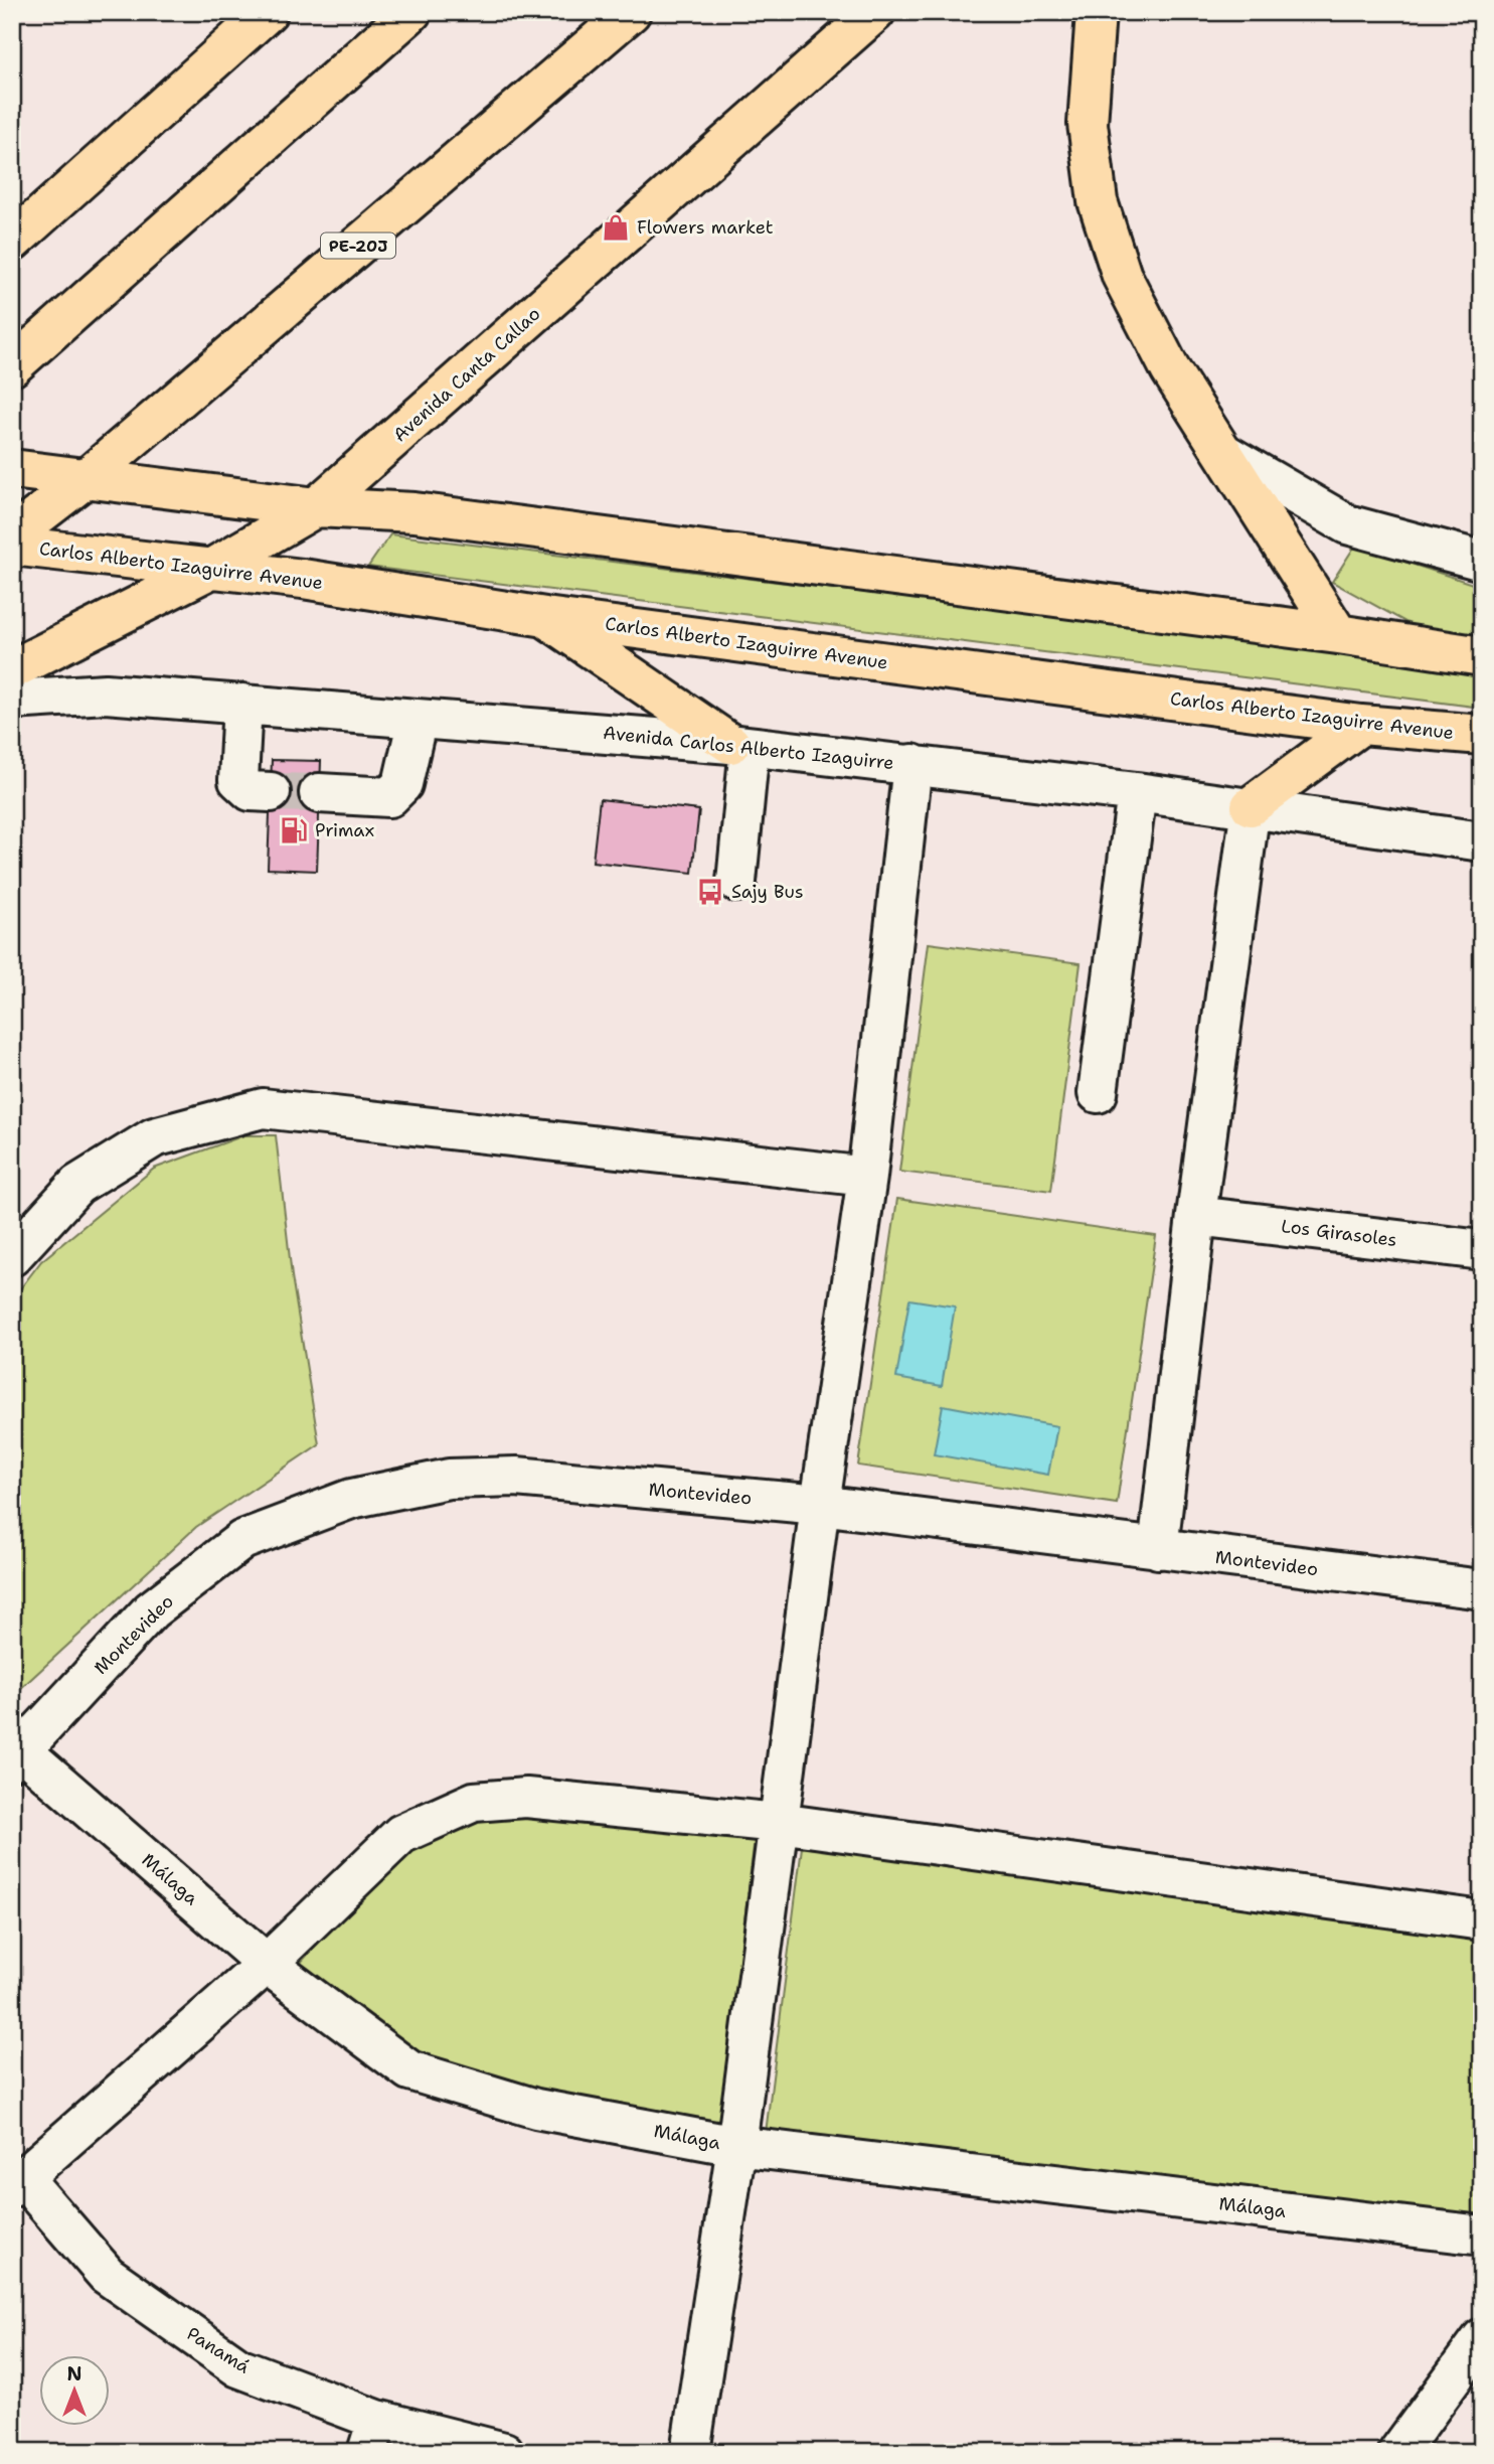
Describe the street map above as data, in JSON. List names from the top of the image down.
{
  "streets": {
    "main road": ["PE-20J", "Avenida Canta Callao", "Carlos Alberto Izaguirre Avenue"],
    "street": [
      "Avenida Carlos Alberto Izaguirre",
      "Los Girasoles",
      "Montevideo",
      "Málaga",
      "Panamá"
    ]
  },
  "crossings": [
    ["Avenida Canta Callao", "Carlos Alberto Izaguirre Avenue"],
    ["Montevideo", "Málaga"]
  ],
  "places": {
    "shop": ["Flowers market"],
    "fuel station": ["Primax"],
    "bus stop": ["Sajy Bus"]
  },
  "north": "top"
}
